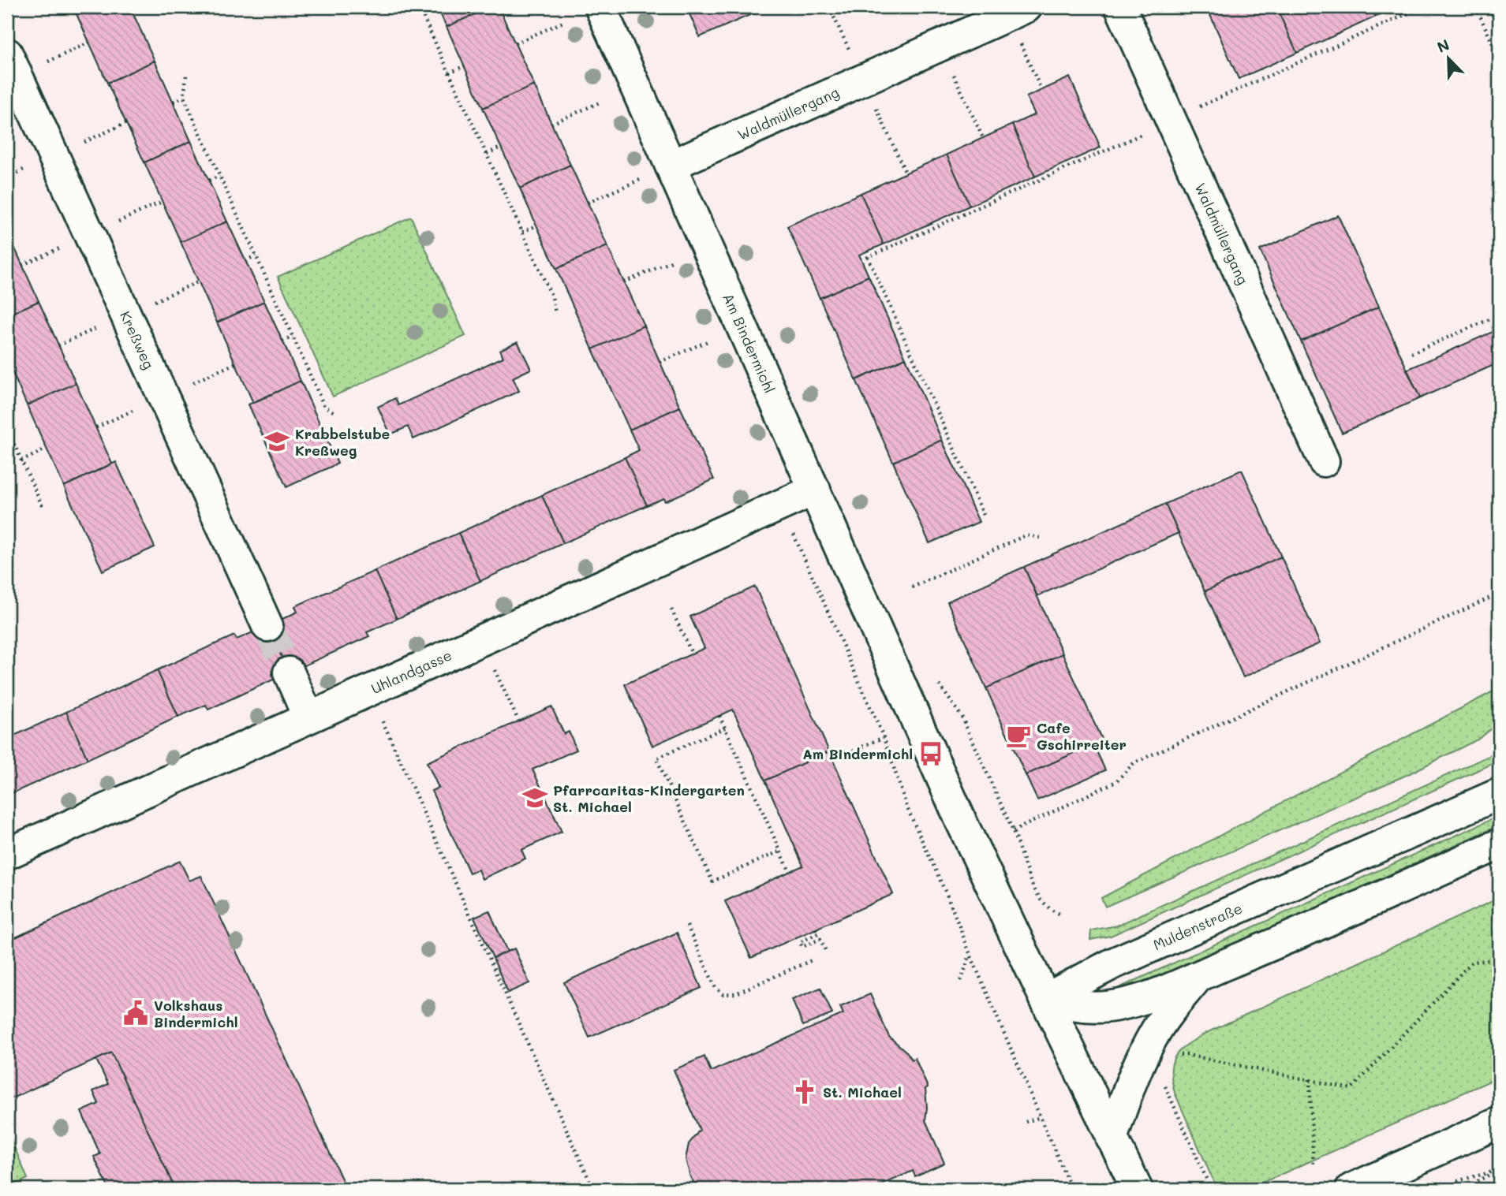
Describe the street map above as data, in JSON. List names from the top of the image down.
{
  "streets": {
    "street": [
      "Waldmüllergang",
      "Kreßweg",
      "Am Bindermichl",
      "Uhlandgasse",
      "Muldenstraße"
    ]
  },
  "crossings": [
    ["Waldmüllergang", "Am Bindermichl"],
    ["Am Bindermichl", "Uhlandgasse"],
    ["Am Bindermichl", "Muldenstraße"]
  ],
  "places": {
    "school or university": ["Krabbelstube Kreßweg", "Pfarrcaritas-Kindergarten St. Michael"],
    "cafe": ["Cafe Gschirreiter"],
    "bus stop": ["Am Bindermichl"],
    "public building": ["Volkshaus Bindermichl"],
    "church": ["St. Michael"]
  },
  "north": "top left"
}
